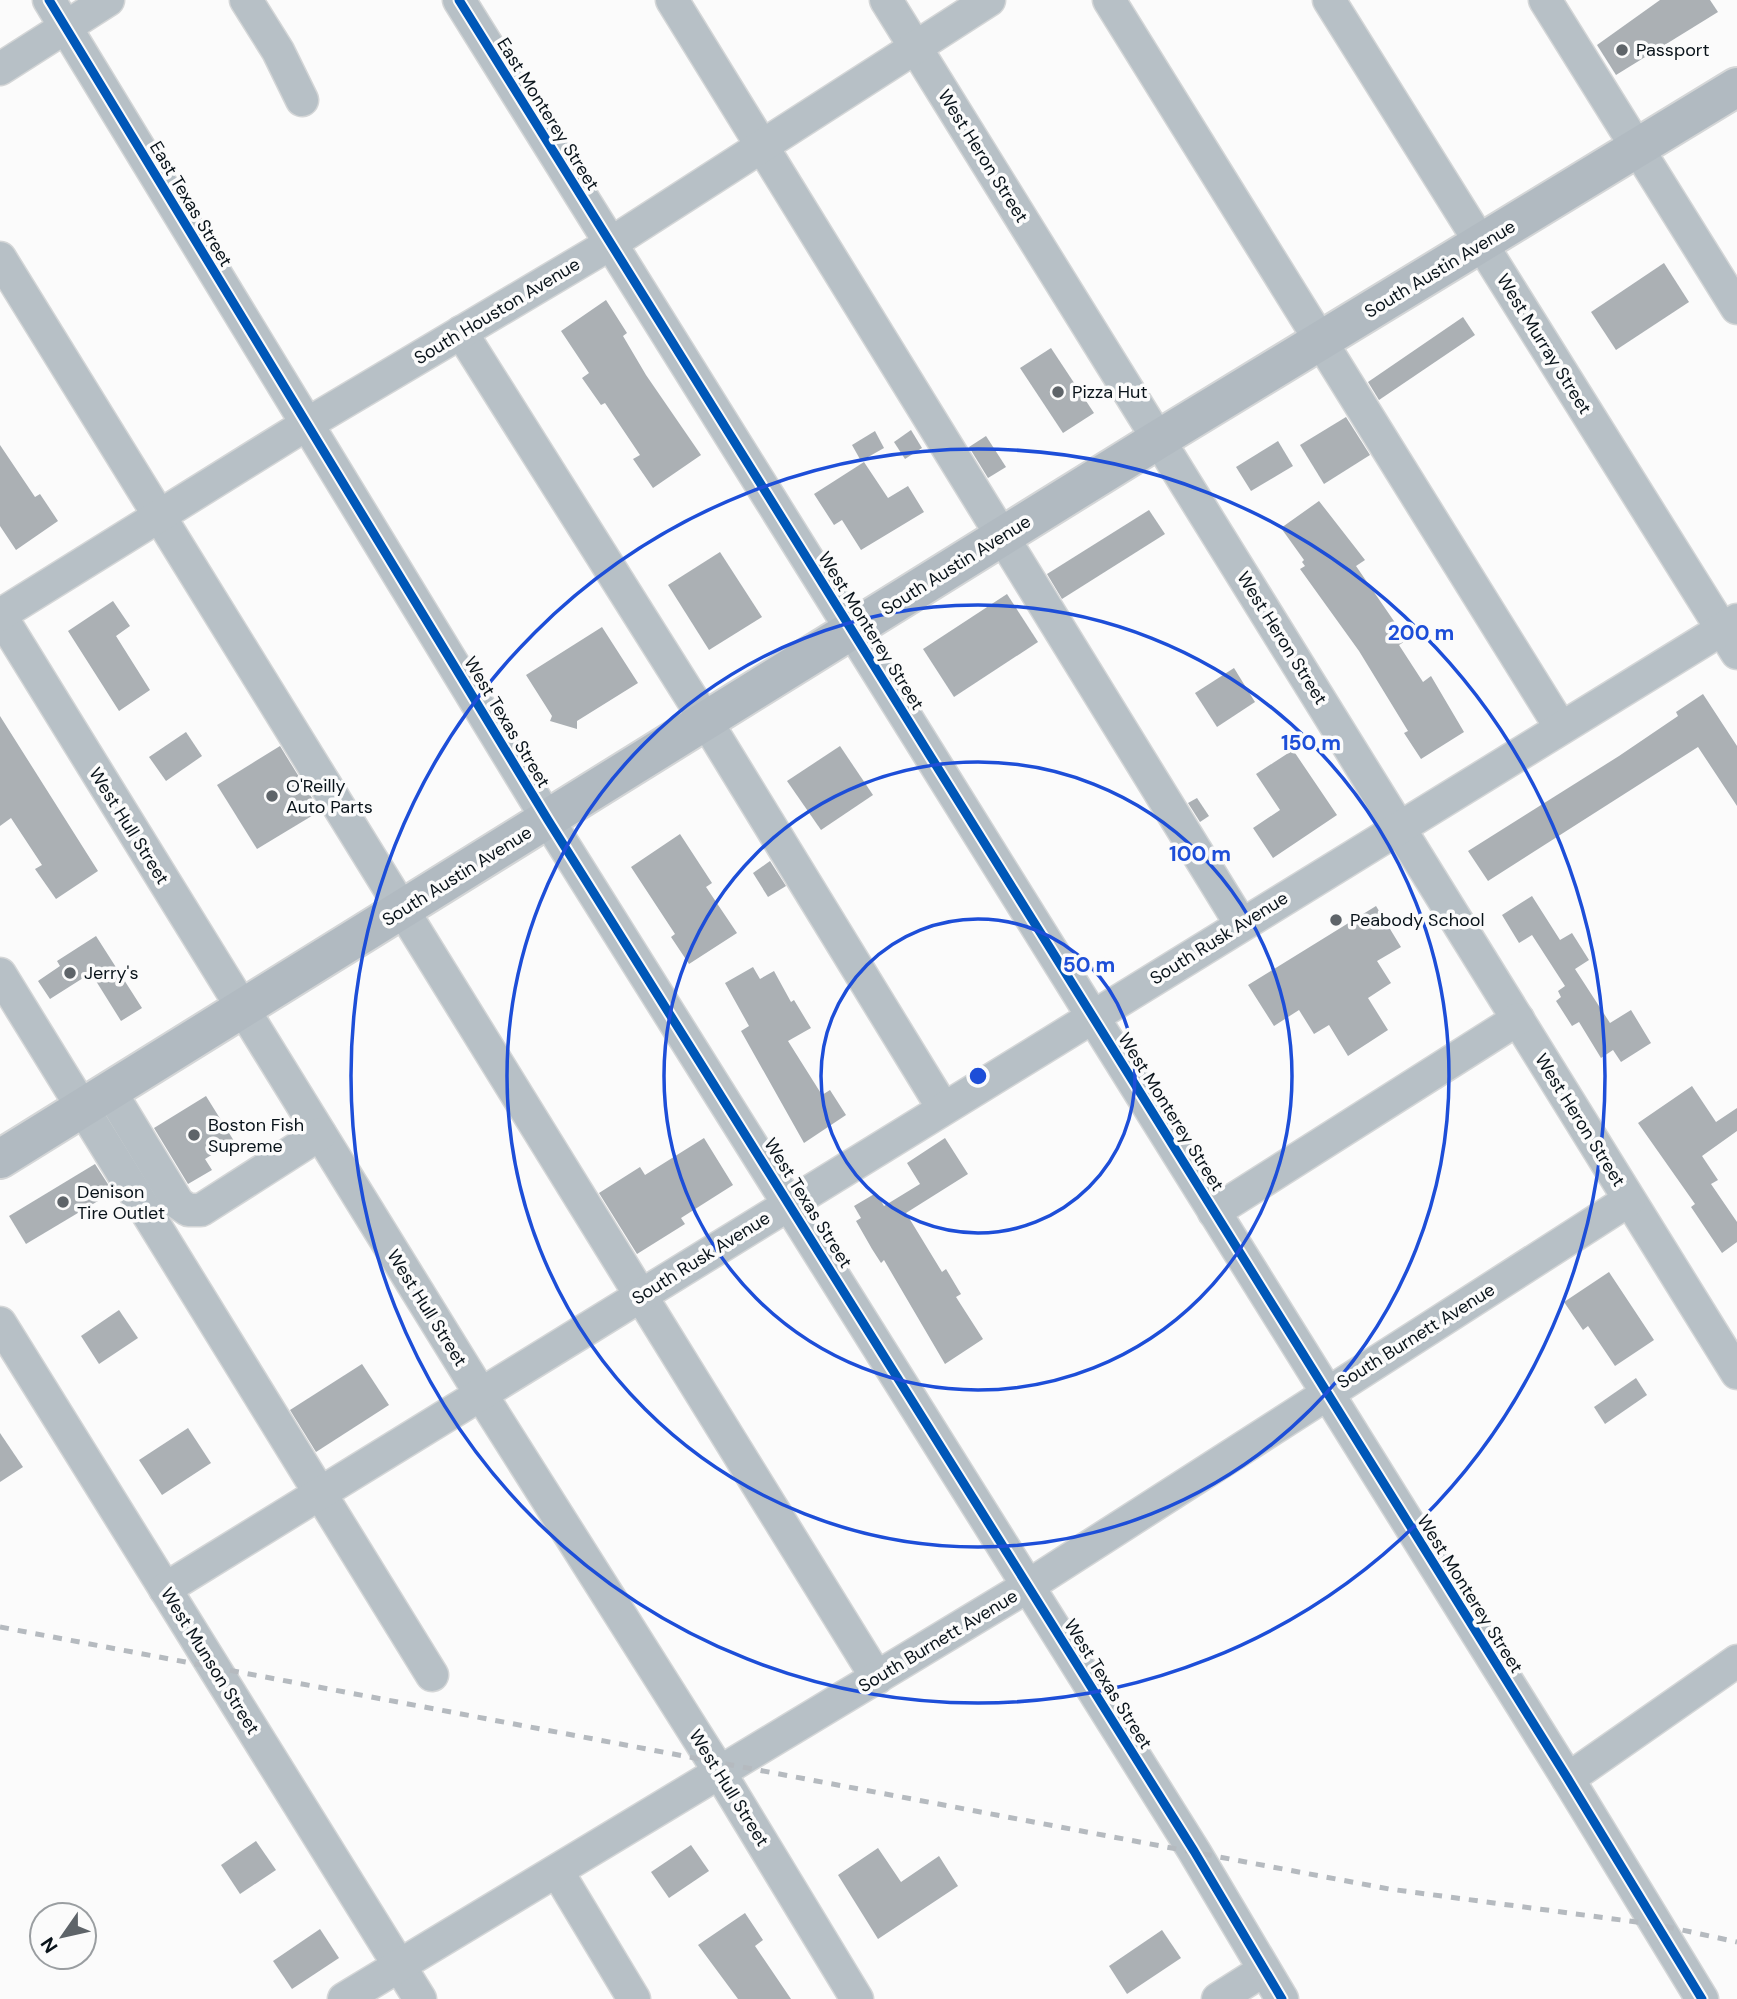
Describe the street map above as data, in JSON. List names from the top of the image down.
{
  "streets": {
    "highway": ["South Austin Avenue"],
    "street": [
      "East Monterey Street",
      "West Heron Street",
      "East Texas Street",
      "South Houston Avenue",
      "West Murray Street",
      "West Monterey Street",
      "West Texas Street",
      "West Hull Street",
      "South Rusk Avenue",
      "South Burnett Avenue",
      "West Munson Street"
    ]
  },
  "crossings": [
    ["East Monterey Street", "South Houston Avenue"],
    ["East Monterey Street", "West Monterey Street"],
    ["West Heron Street", "South Austin Avenue"],
    ["West Heron Street", "South Houston Avenue"],
    ["West Heron Street", "South Rusk Avenue"],
    ["West Heron Street", "South Burnett Avenue"],
    ["East Texas Street", "South Houston Avenue"],
    ["East Texas Street", "West Texas Street"],
    ["South Austin Avenue", "West Murray Street"],
    ["South Austin Avenue", "West Monterey Street"],
    ["South Austin Avenue", "West Texas Street"],
    ["South Austin Avenue", "West Hull Street"],
    ["South Houston Avenue", "West Monterey Street"],
    ["South Houston Avenue", "West Texas Street"],
    ["South Houston Avenue", "West Hull Street"],
    ["West Murray Street", "South Rusk Avenue"],
    ["West Monterey Street", "South Rusk Avenue"],
    ["West Monterey Street", "South Burnett Avenue"],
    ["West Texas Street", "South Rusk Avenue"],
    ["West Texas Street", "South Burnett Avenue"],
    ["West Hull Street", "South Rusk Avenue"],
    ["West Hull Street", "South Burnett Avenue"],
    ["South Rusk Avenue", "West Munson Street"],
    ["South Burnett Avenue", "West Munson Street"]
  ],
  "places": [
    "Passport",
    "Pizza Hut",
    "O'Reilly Auto Parts",
    "Peabody School",
    "Jerry's",
    "Boston Fish Supreme",
    "Denison Tire Outlet"
  ],
  "north": "bottom left",
  "rings": [
    "200 m",
    "150 m",
    "100 m",
    "50 m"
  ]
}
